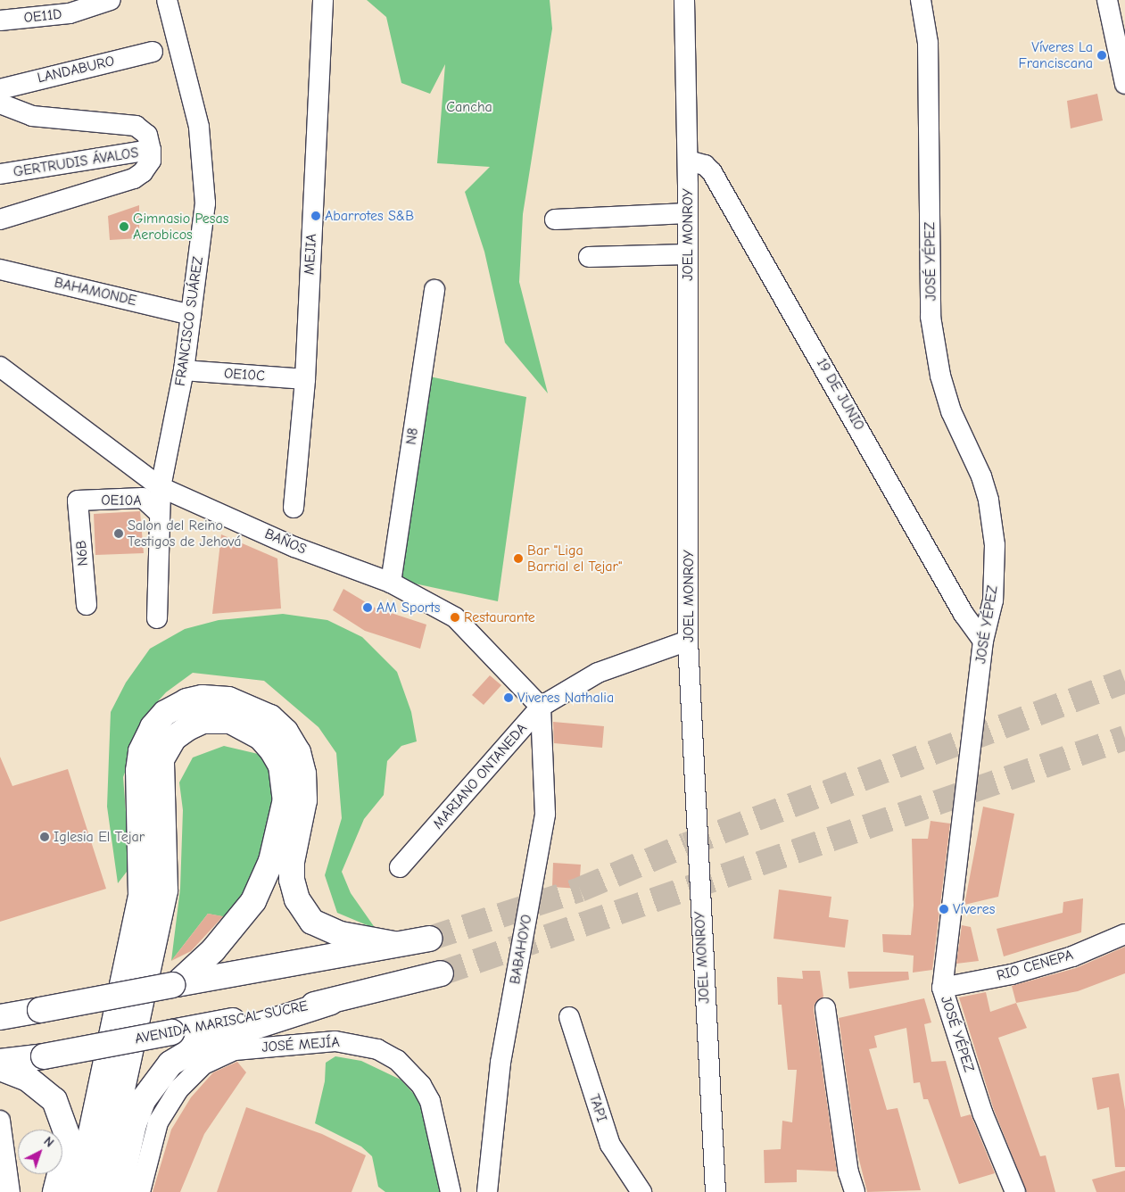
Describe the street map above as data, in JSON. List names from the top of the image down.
{
  "streets": {
    "main road": ["AVENIDA MARISCAL SUCRE"],
    "street": [
      "OE11D",
      "LANDABURO",
      "GERTRUDIS ÁVALOS",
      "JOEL MONROY",
      "MEJIA",
      "JOSÉ YÉPEZ",
      "BAHAMONDE",
      "FRANCISCO SUÁREZ",
      "OE10C",
      "19 DE JUNIO",
      "N8",
      "OE10A",
      "BAÑOS",
      "N6B",
      "MARIANO ONTANEDA",
      "BABAHOYO",
      "RIO CENEPA",
      "JOSÉ MEJÍA",
      "TAPI"
    ]
  },
  "crossings": [
    ["JOEL MONROY", "19 DE JUNIO"],
    ["JOEL MONROY", "MARIANO ONTANEDA"],
    ["MEJIA", "OE10C"],
    ["JOSÉ YÉPEZ", "19 DE JUNIO"],
    ["JOSÉ YÉPEZ", "RIO CENEPA"],
    ["BAHAMONDE", "FRANCISCO SUÁREZ"],
    ["FRANCISCO SUÁREZ", "OE10C"],
    ["FRANCISCO SUÁREZ", "OE10A"],
    ["FRANCISCO SUÁREZ", "BAÑOS"],
    ["N8", "BAÑOS"],
    ["OE10A", "N6B"],
    ["BAÑOS", "MARIANO ONTANEDA"],
    ["BAÑOS", "BABAHOYO"],
    ["MARIANO ONTANEDA", "BABAHOYO"]
  ],
  "parks": ["Cancha"],
  "places": [
    "Víveres La Franciscana",
    "Abarrotes S&B",
    "Gimnasio Pesas Aerobicos",
    "Salon del Reino Testigos de Jehová",
    "Bar \"Liga Barrial el Tejar\"",
    "AM Sports",
    "Restaurante",
    "Viveres Nathalia",
    "Iglesia El Tejar",
    "Víveres"
  ],
  "north": "top right"
}
